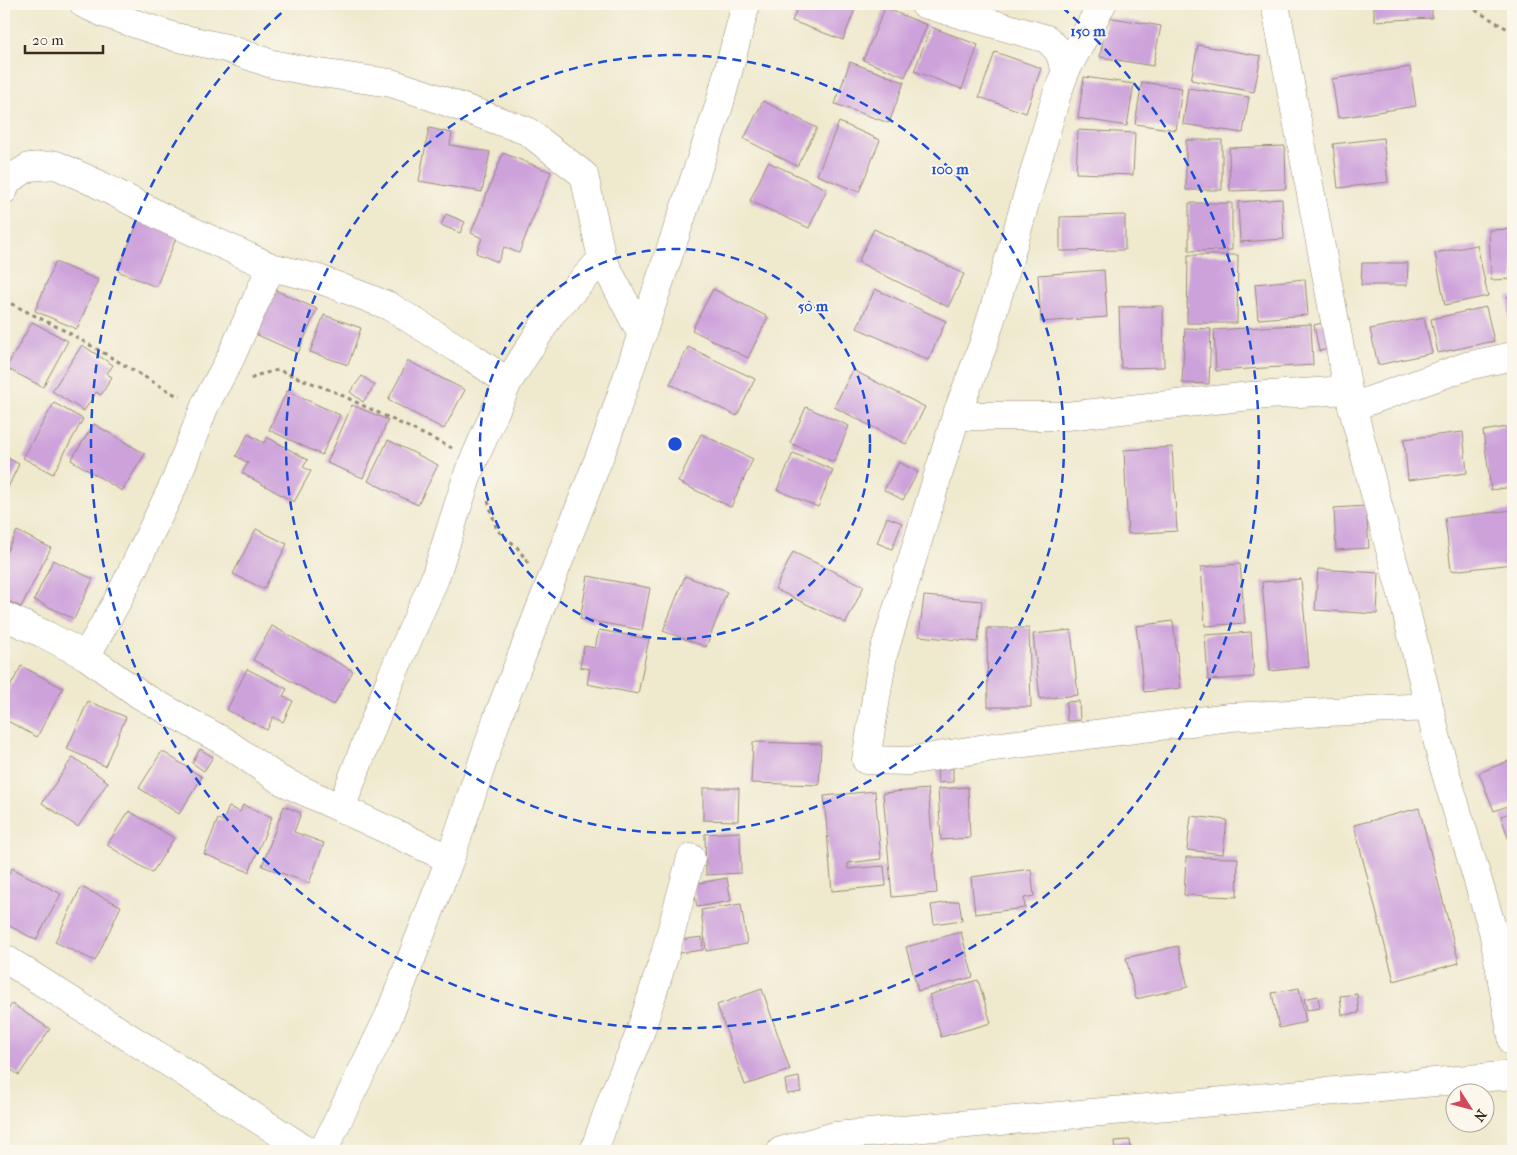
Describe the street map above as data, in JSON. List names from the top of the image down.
{
  "scale_bar": "20 m",
  "north": "bottom right",
  "rings": ["150 m", "100 m", "50 m"]
}
